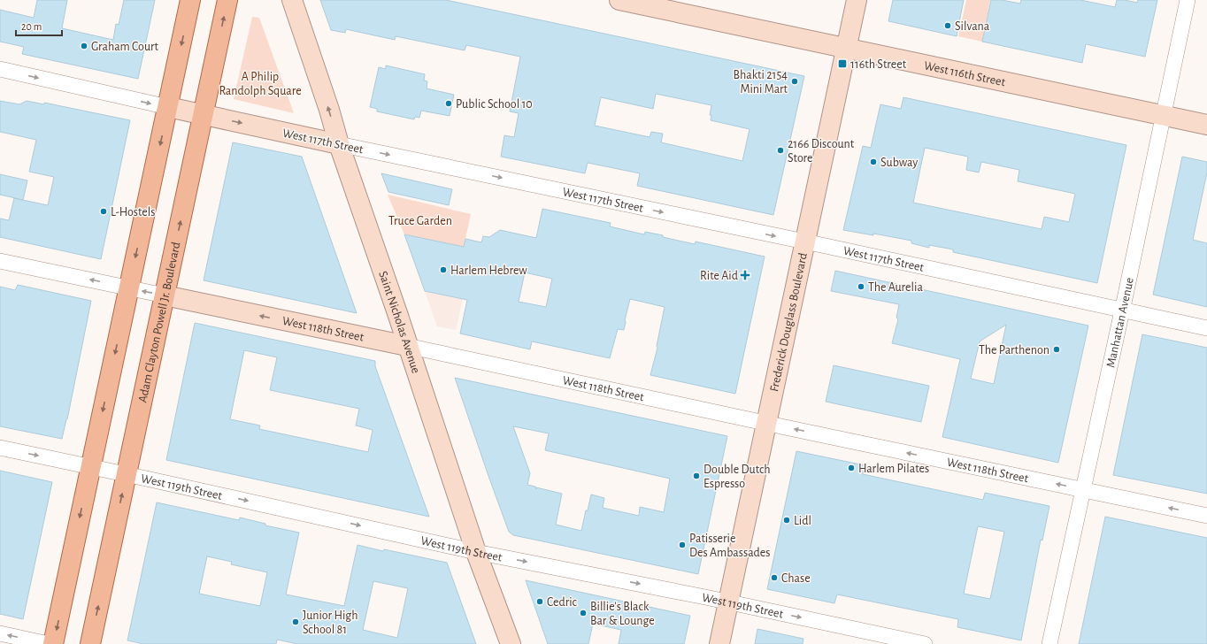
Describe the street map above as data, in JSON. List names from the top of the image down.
{
  "streets": {
    "main road": [
      "West 116th Street",
      "West 117th Street",
      "Adam Clayton Powell Jr. Boulevard",
      "Frederick Douglass Boulevard",
      "Saint Nicholas Avenue",
      "West 118th Street"
    ],
    "street": ["Manhattan Avenue", "West 119th Street"]
  },
  "crossings": [
    ["West 116th Street", "Frederick Douglass Boulevard"],
    ["West 116th Street", "Manhattan Avenue"],
    ["West 117th Street", "Adam Clayton Powell Jr. Boulevard"],
    ["West 117th Street", "Frederick Douglass Boulevard"],
    ["West 117th Street", "Manhattan Avenue"],
    ["West 117th Street", "Saint Nicholas Avenue"],
    ["Adam Clayton Powell Jr. Boulevard", "West 118th Street"],
    ["Adam Clayton Powell Jr. Boulevard", "West 119th Street"],
    ["Frederick Douglass Boulevard", "West 118th Street"],
    ["Frederick Douglass Boulevard", "West 119th Street"],
    ["Manhattan Avenue", "West 118th Street"],
    ["Saint Nicholas Avenue", "West 118th Street"],
    ["Saint Nicholas Avenue", "West 119th Street"]
  ],
  "one_way": ["West 117th Street", "West 118th Street", "West 119th Street"],
  "parks": ["A Philip Randolph Square", "Truce Garden"],
  "places": {
    "other": [
      "Silvana",
      "Graham Court",
      "Bhakti 2154 Mini Mart",
      "Public School 10",
      "2166 Discount Store",
      "Subway",
      "L-Hostels",
      "Harlem Hebrew",
      "The Aurelia",
      "The Parthenon",
      "Harlem Pilates",
      "Double Dutch Espresso",
      "Lidl",
      "Patisserie Des Ambassades",
      "Chase",
      "Cedric",
      "Billie's Black Bar & Lounge",
      "Junior High School 81"
    ],
    "transit": ["116th Street"],
    "health": ["Rite Aid"]
  },
  "scale_bar": "20 m"
}
